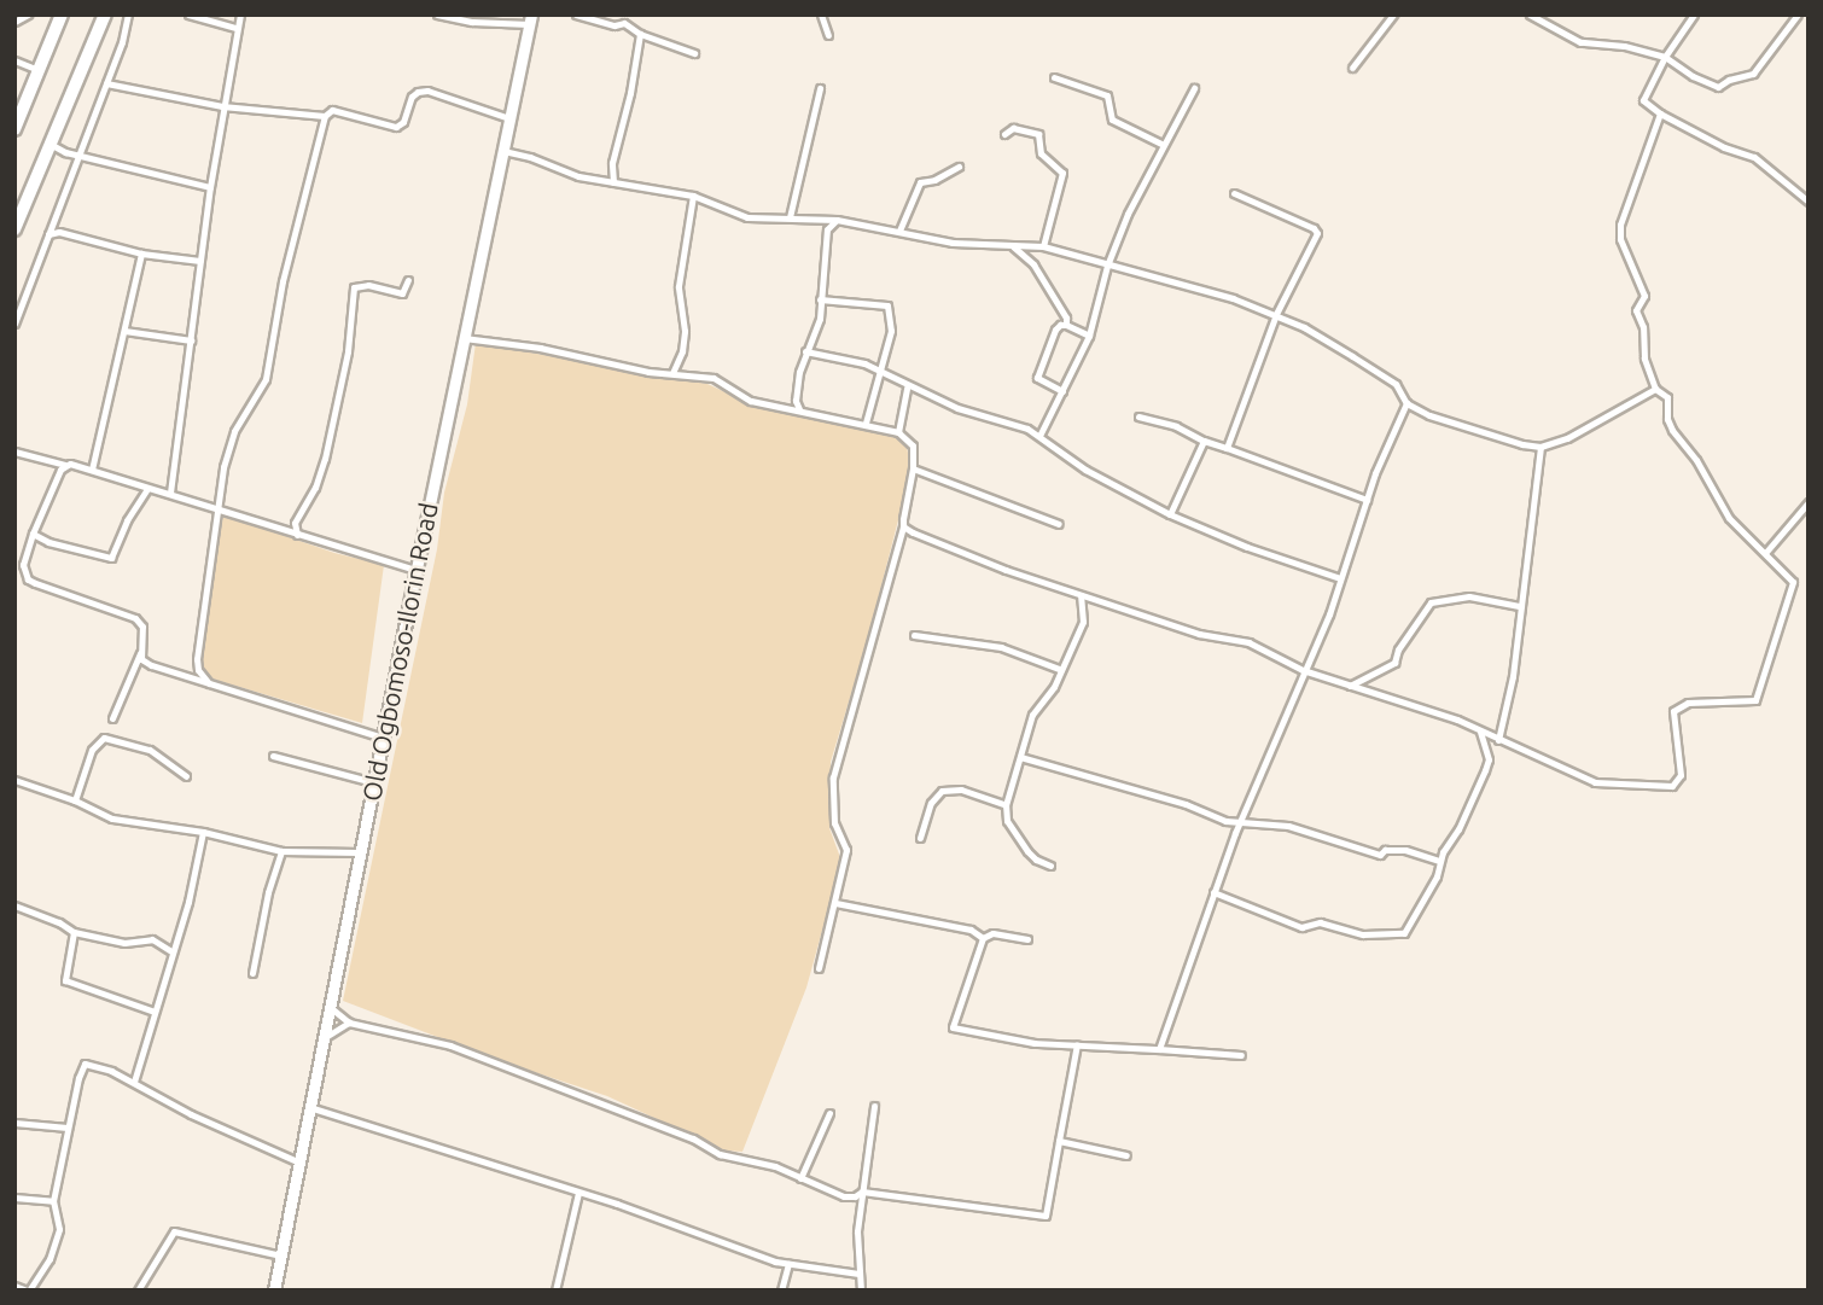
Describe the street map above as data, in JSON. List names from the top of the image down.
{
  "streets": {
    "highway": ["Old Ogbomoso-Ilorin Road"]
  }
}
